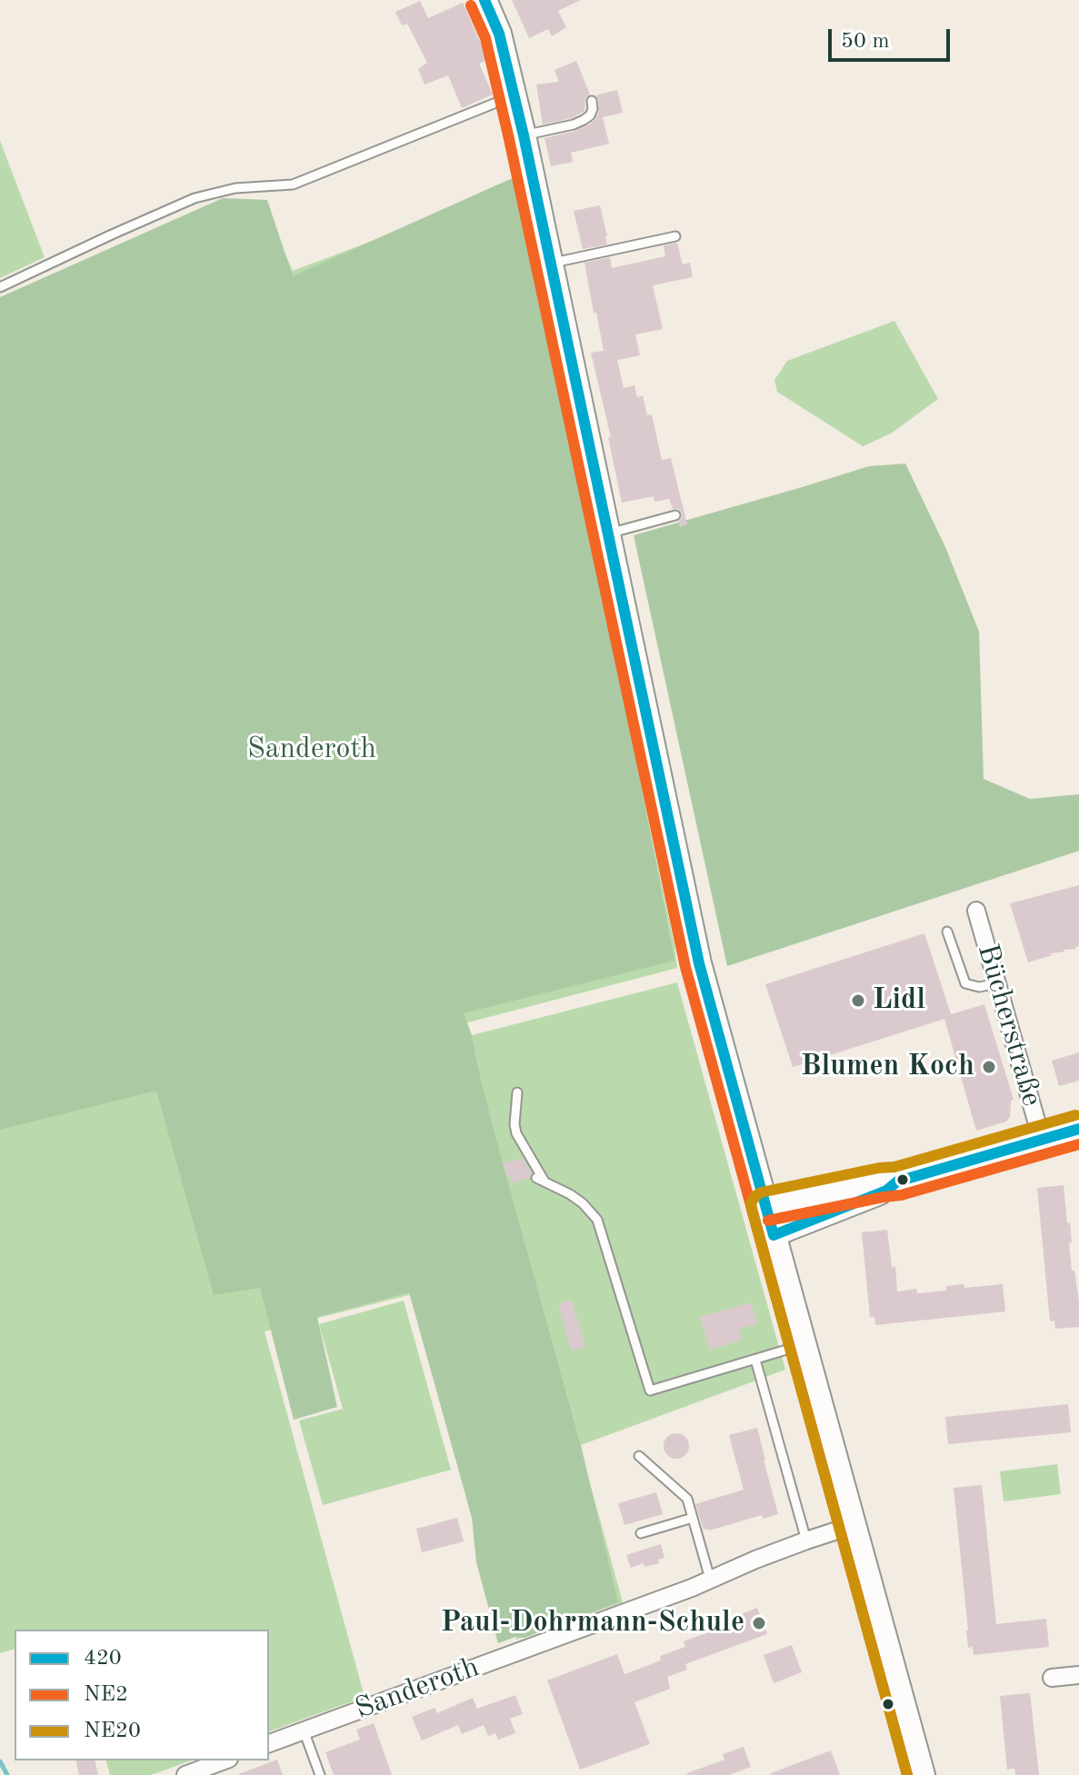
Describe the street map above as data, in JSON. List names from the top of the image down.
{
  "streets": {
    "street": ["Bücherstraße", "Sanderoth"]
  },
  "parks": ["Sanderoth"],
  "places": ["Lidl", "Blumen Koch", "Paul-Dohrmann-Schule"],
  "lines": ["transit line 420", "transit line NE2", "transit line NE20"],
  "legend": ["420", "NE2", "NE20"],
  "scale_bar": "50 m"
}
